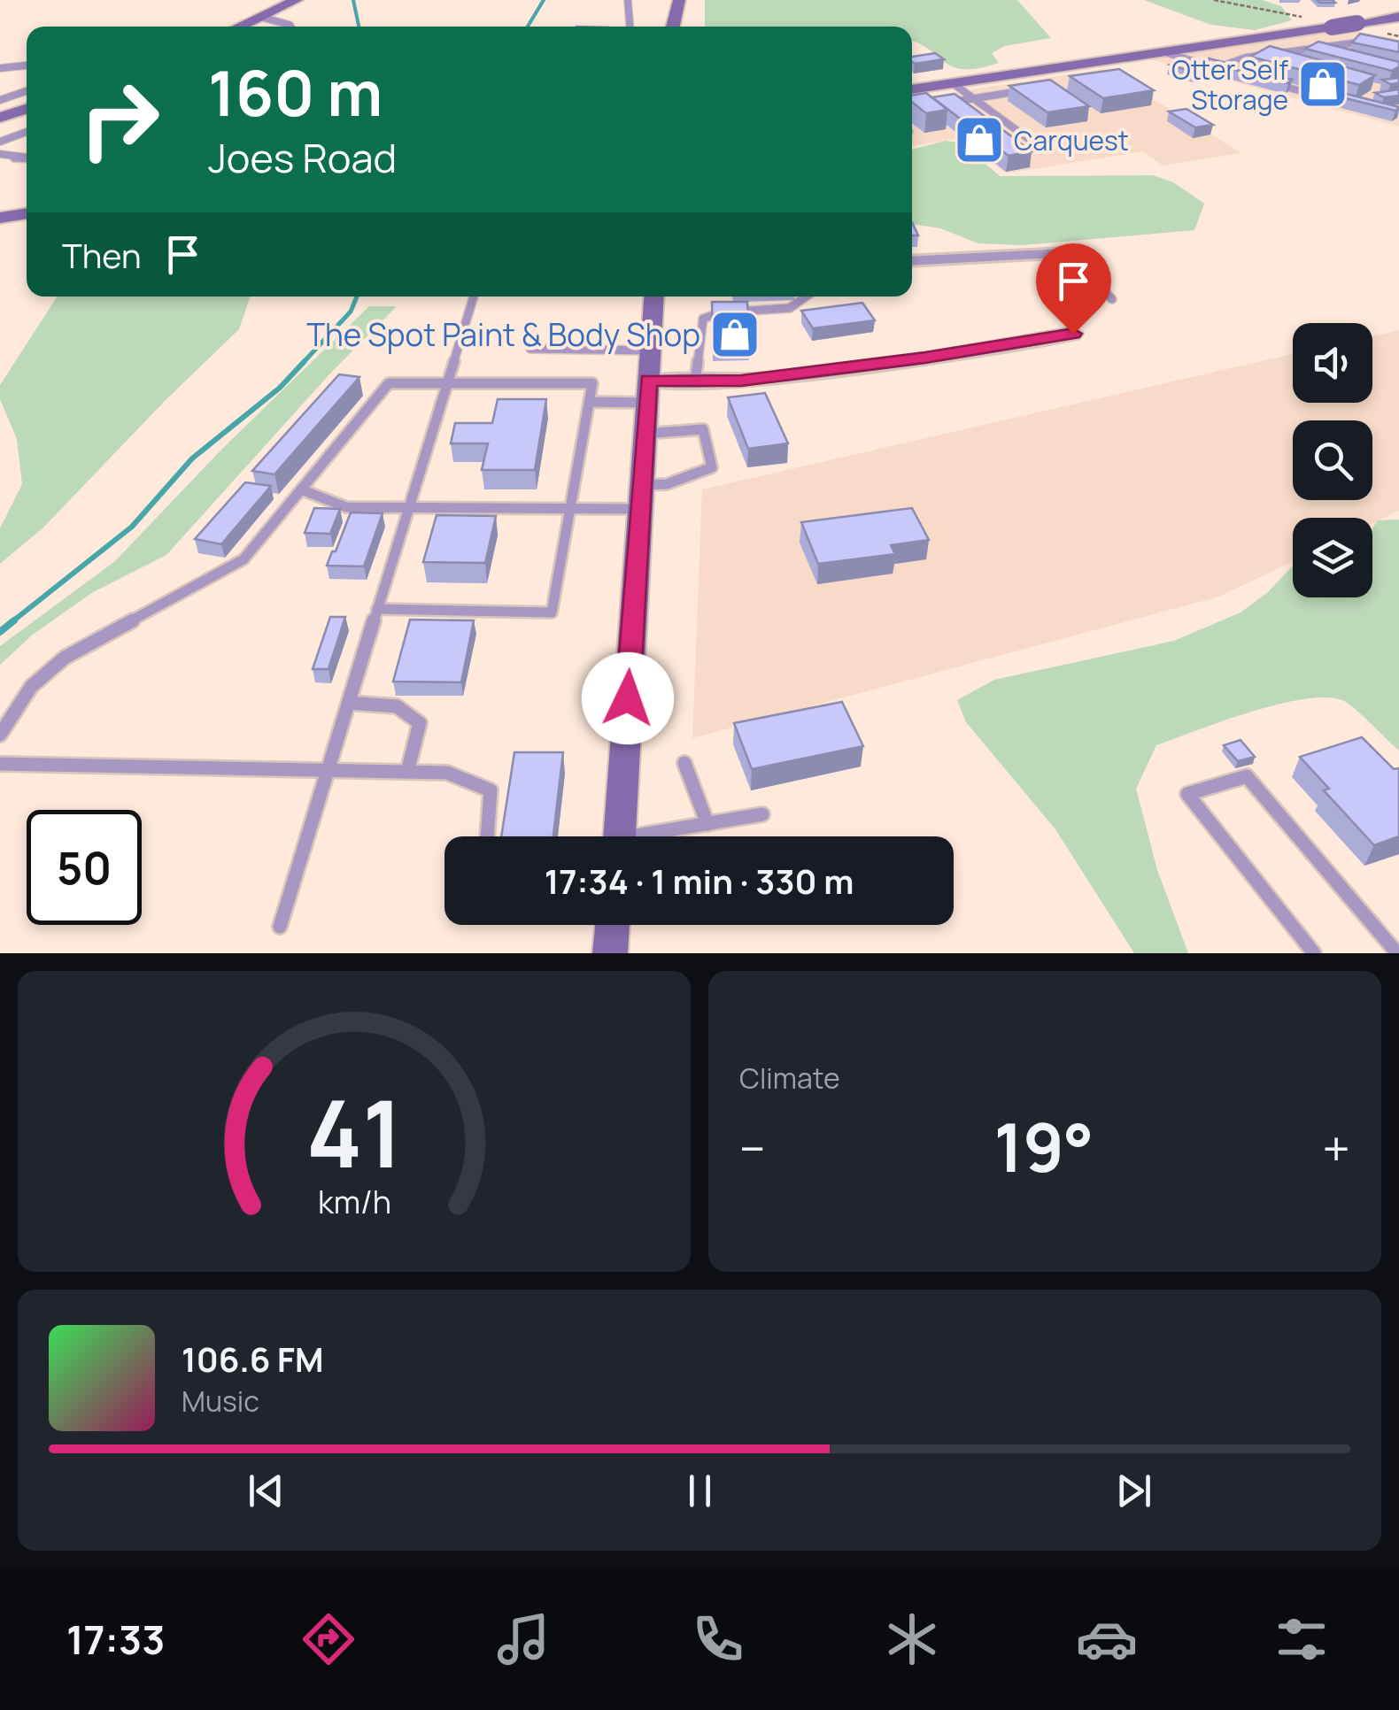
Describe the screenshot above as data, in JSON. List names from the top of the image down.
{
  "places": {
    "shop": ["Otter Self Storage", "Carquest", "The Spot Paint & Body Shop"]
  },
  "page": {
    "turn": ["160 m", "Joes Road"],
    "then": "Then",
    "limit": "50",
    "trip": "17:34 · 1 min · 330 m",
    "tile": "Climate",
    "heat": ["−", "19°", "+"],
    "song": ["106.6 FM", "Music"],
    "tabs": "17:33",
    "gauge": ["41", "km/h"]
  }
}
